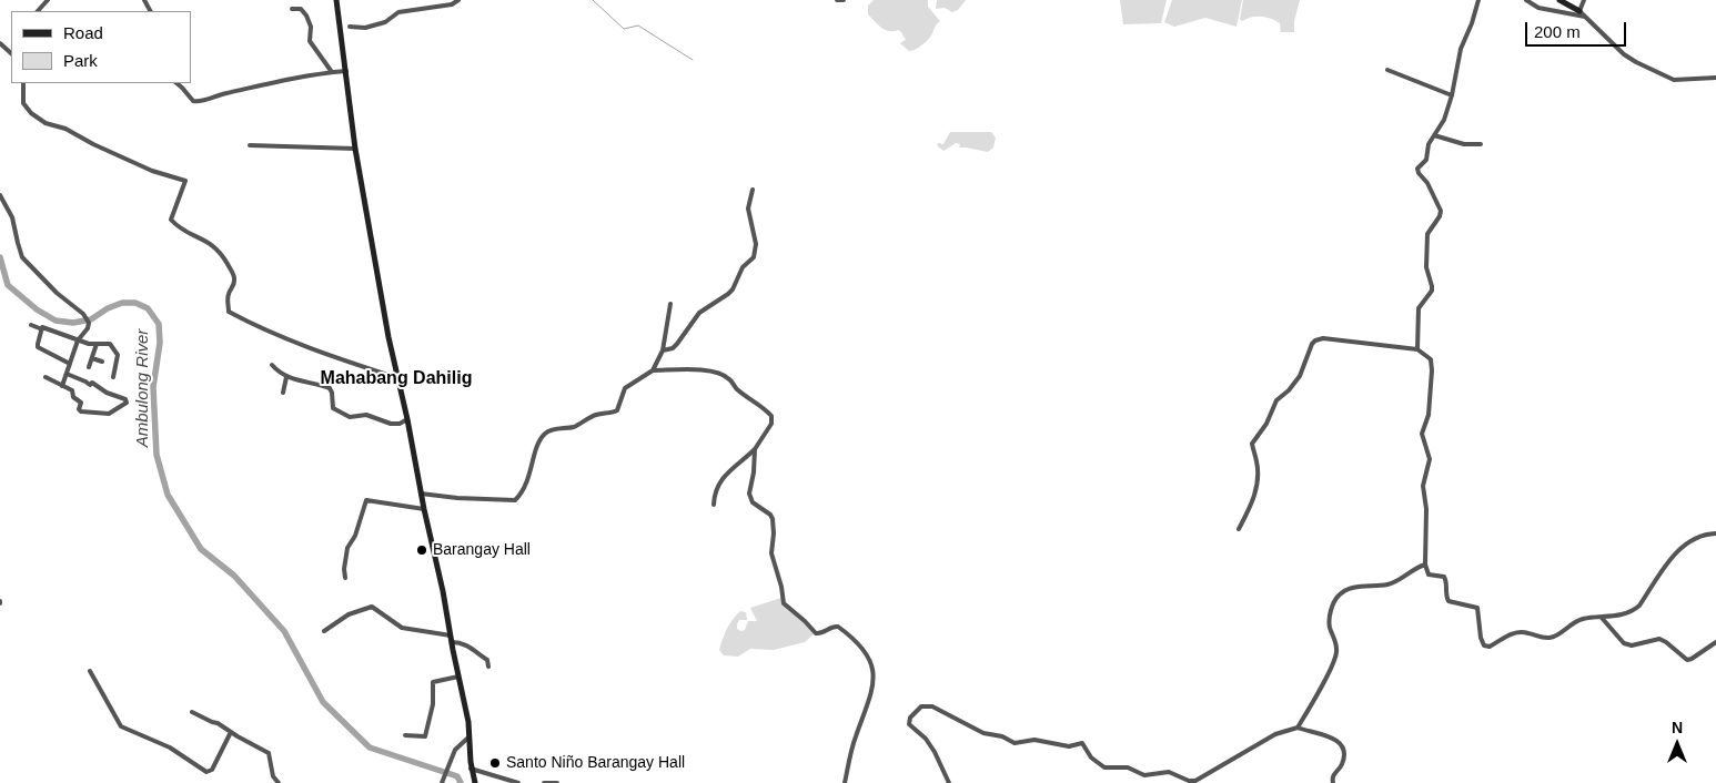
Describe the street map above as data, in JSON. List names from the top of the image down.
{
  "districts": ["Mahabang Dahilig"],
  "water": ["Ambulong River"],
  "places": ["Barangay Hall", "Santo Niño Barangay Hall"],
  "legend": ["Road", "Park"],
  "scale_bar": "200 m",
  "north": "top"
}
